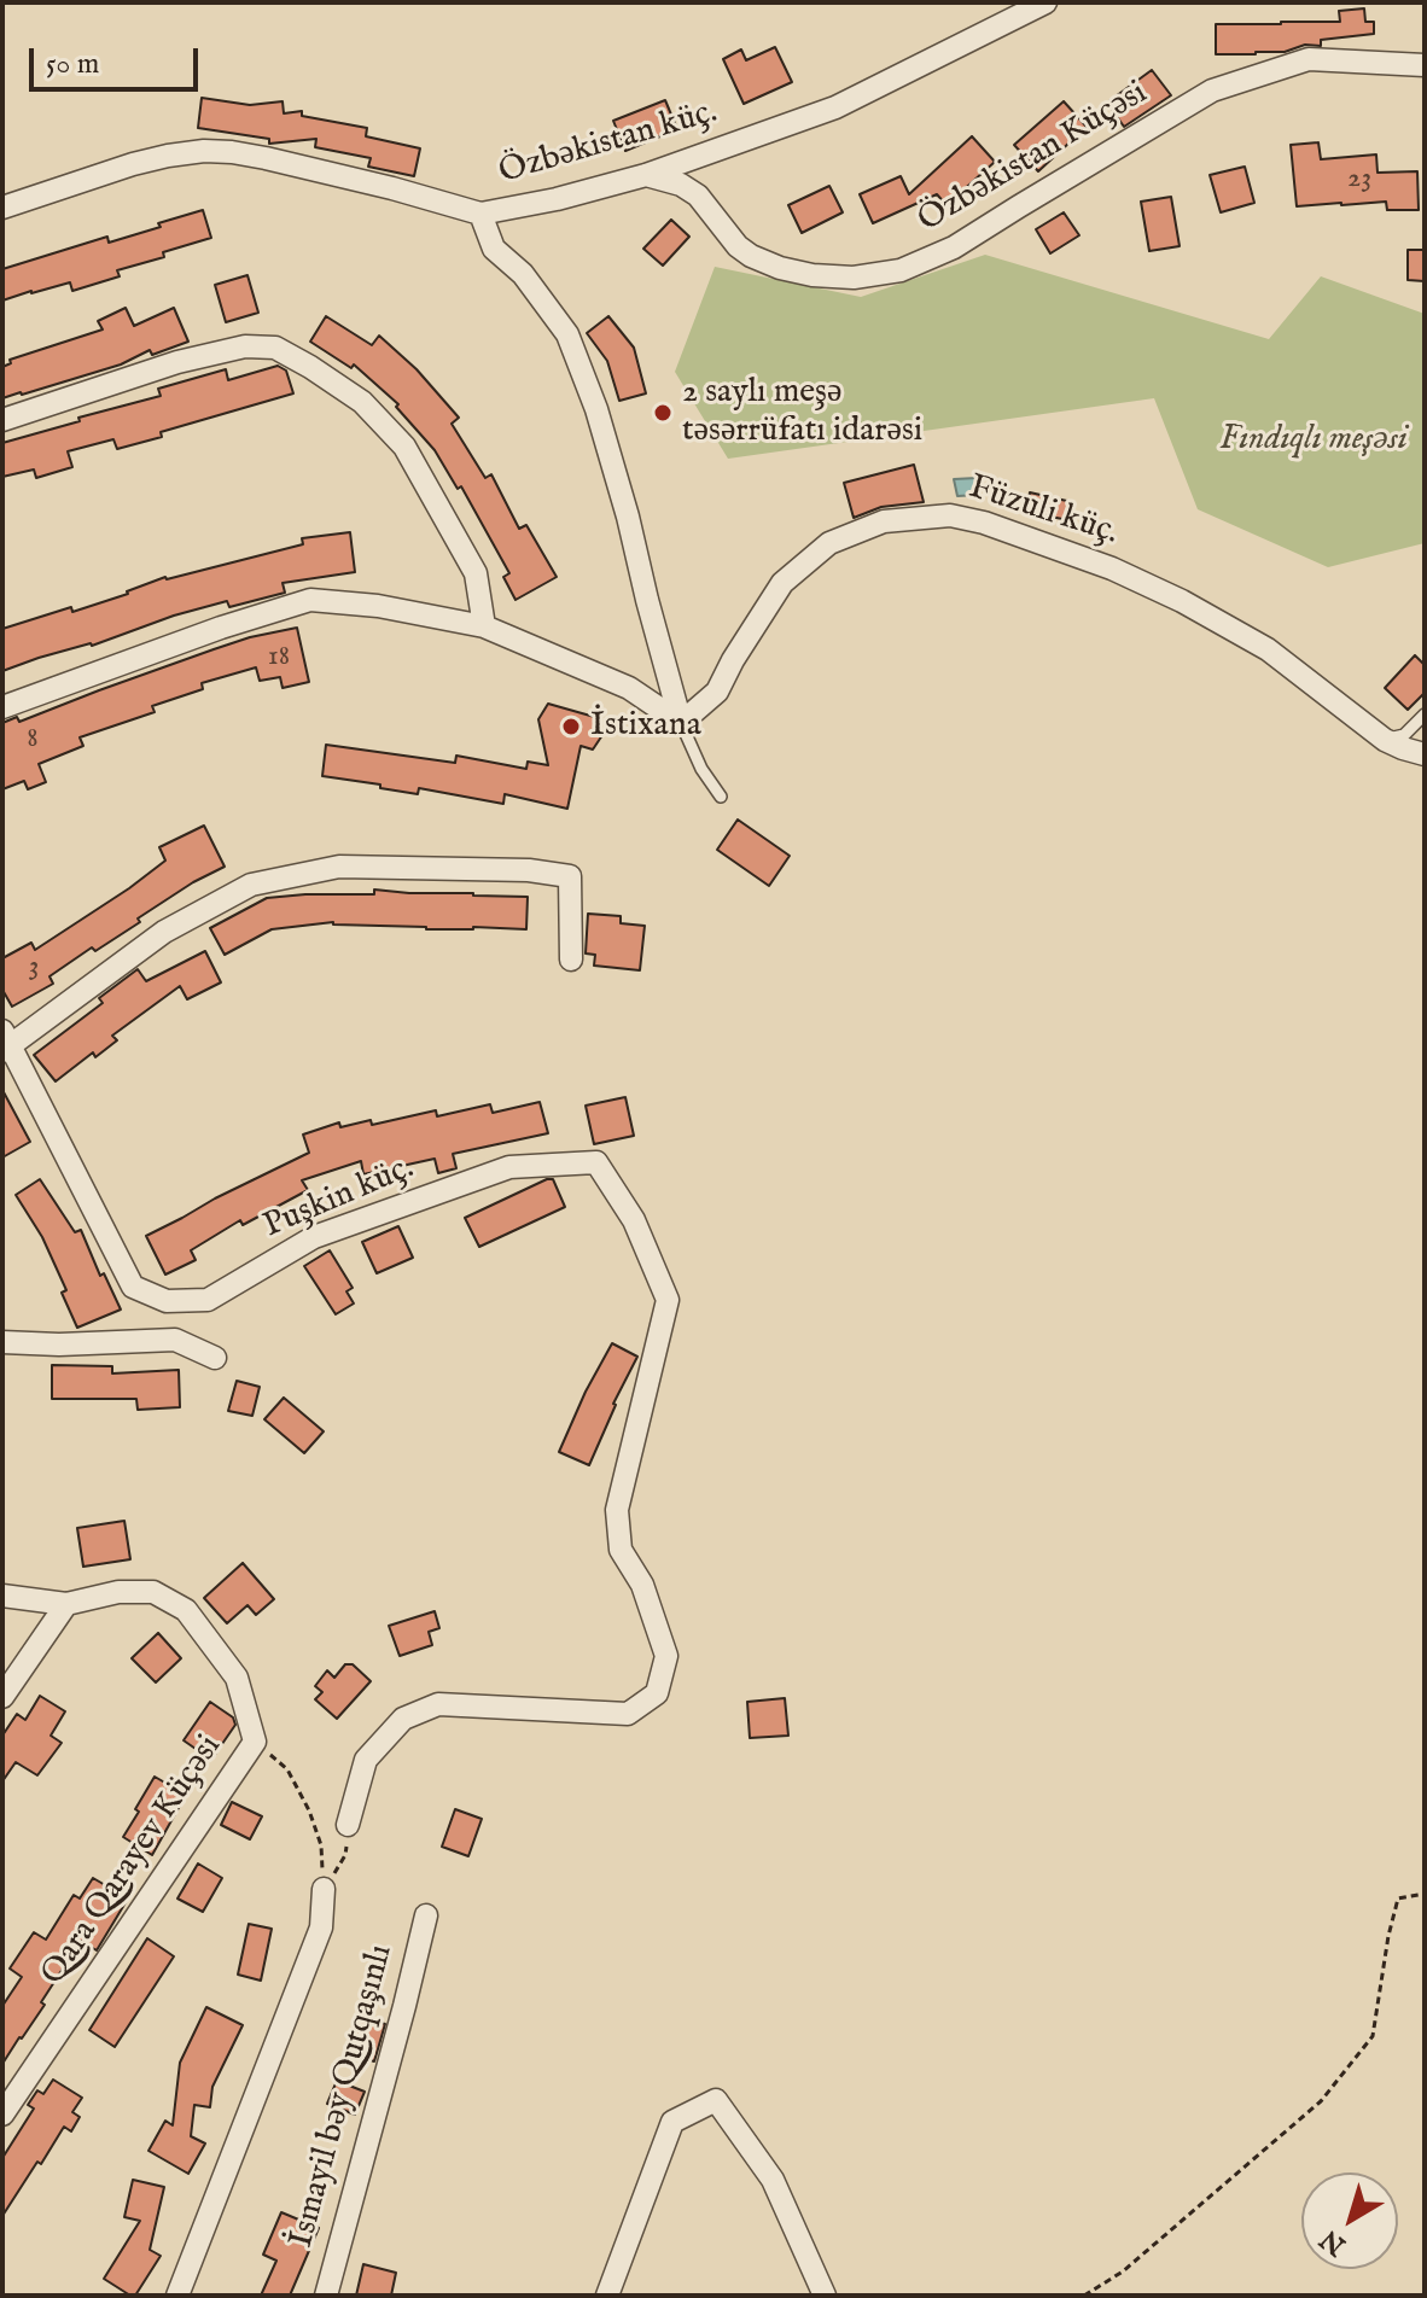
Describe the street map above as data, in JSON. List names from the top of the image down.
{
  "streets": {
    "street": [
      "Özbəkistan küç.",
      "Özbəkistan Küçəsi",
      "Füzuli küç.",
      "Puşkin küç.",
      "Qara Qarayev Küçəsi",
      "İsmayil bəy Qutqaşınlı"
    ]
  },
  "crossings": [
    ["Özbəkistan küç.", "Özbəkistan Küçəsi"]
  ],
  "parks": ["Fındıqlı meşəsi"],
  "places": ["2 saylı meşə təsərrüfatı idarəsi", "İstixana"],
  "house_numbers": [
    "23",
    "18",
    "8",
    "3"
  ],
  "scale_bar": "50 m",
  "north": "bottom left"
}
